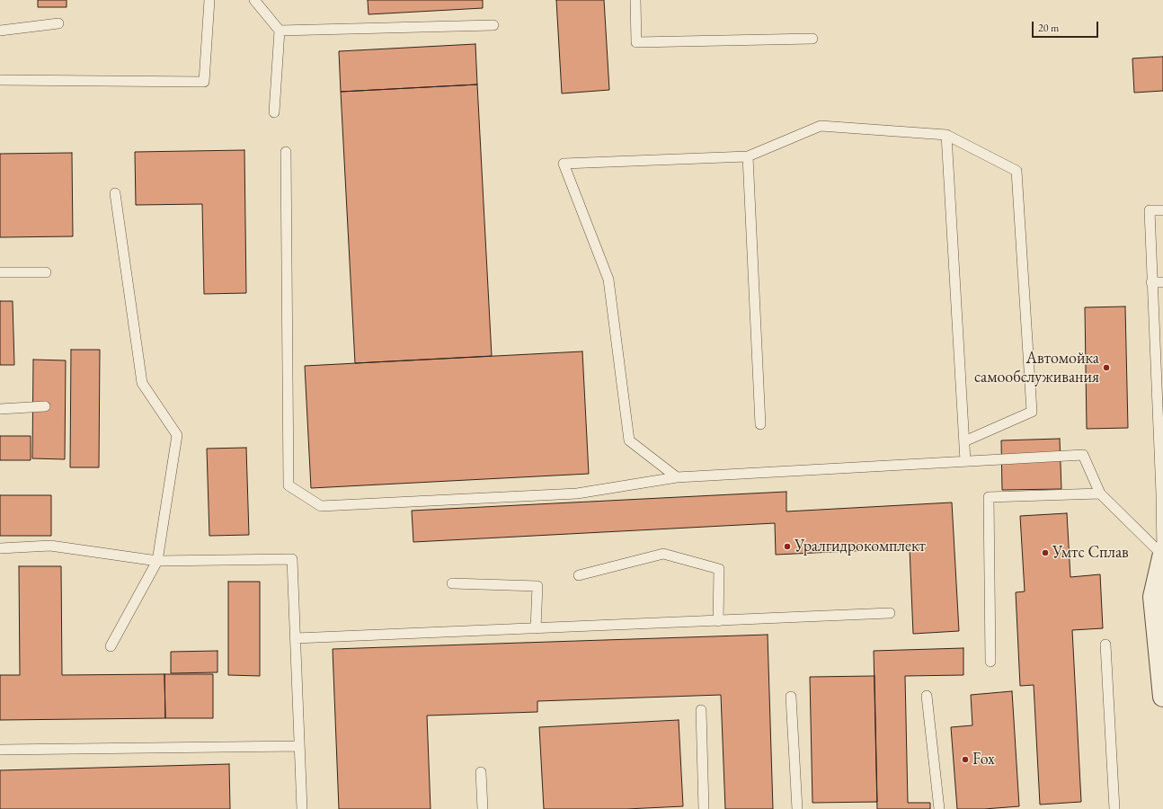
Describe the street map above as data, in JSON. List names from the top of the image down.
{
  "places": [
    "Автомойка самообслуживания",
    "Уралгидрокомплект",
    "Умтс Сплав",
    "Fox"
  ],
  "scale_bar": "20 m"
}
